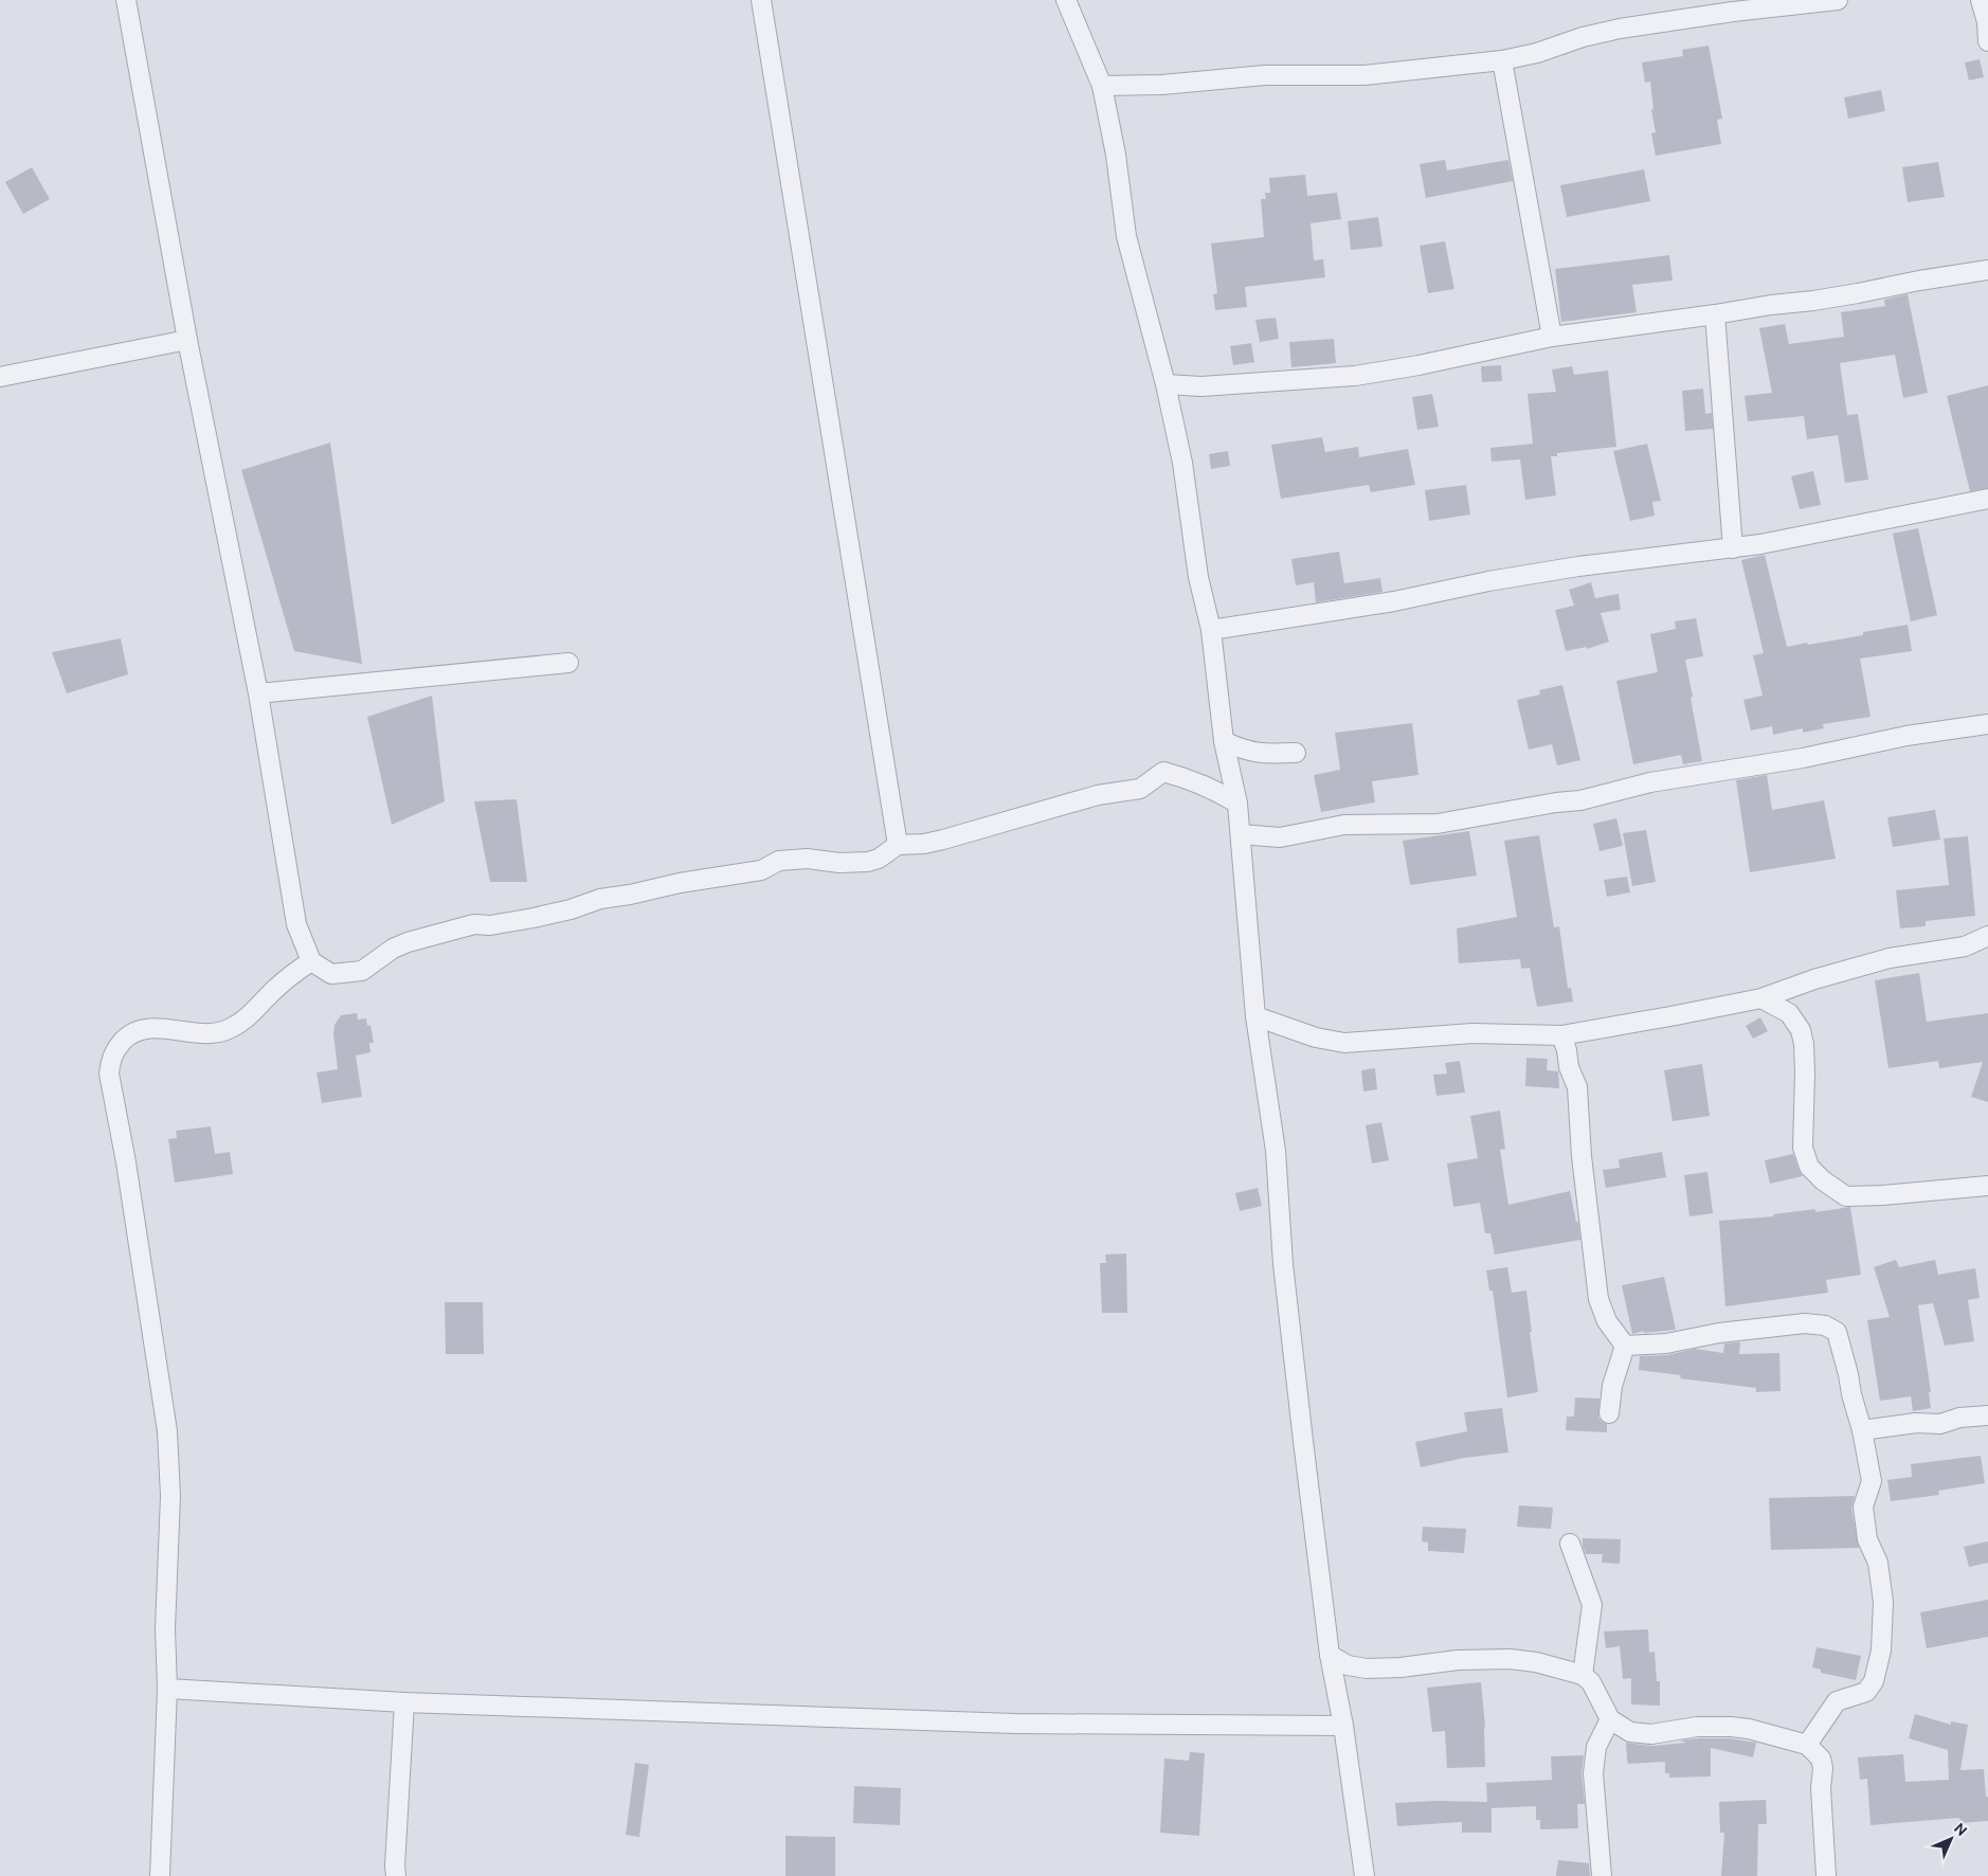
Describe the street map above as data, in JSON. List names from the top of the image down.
{
  "north": "top right"
}
